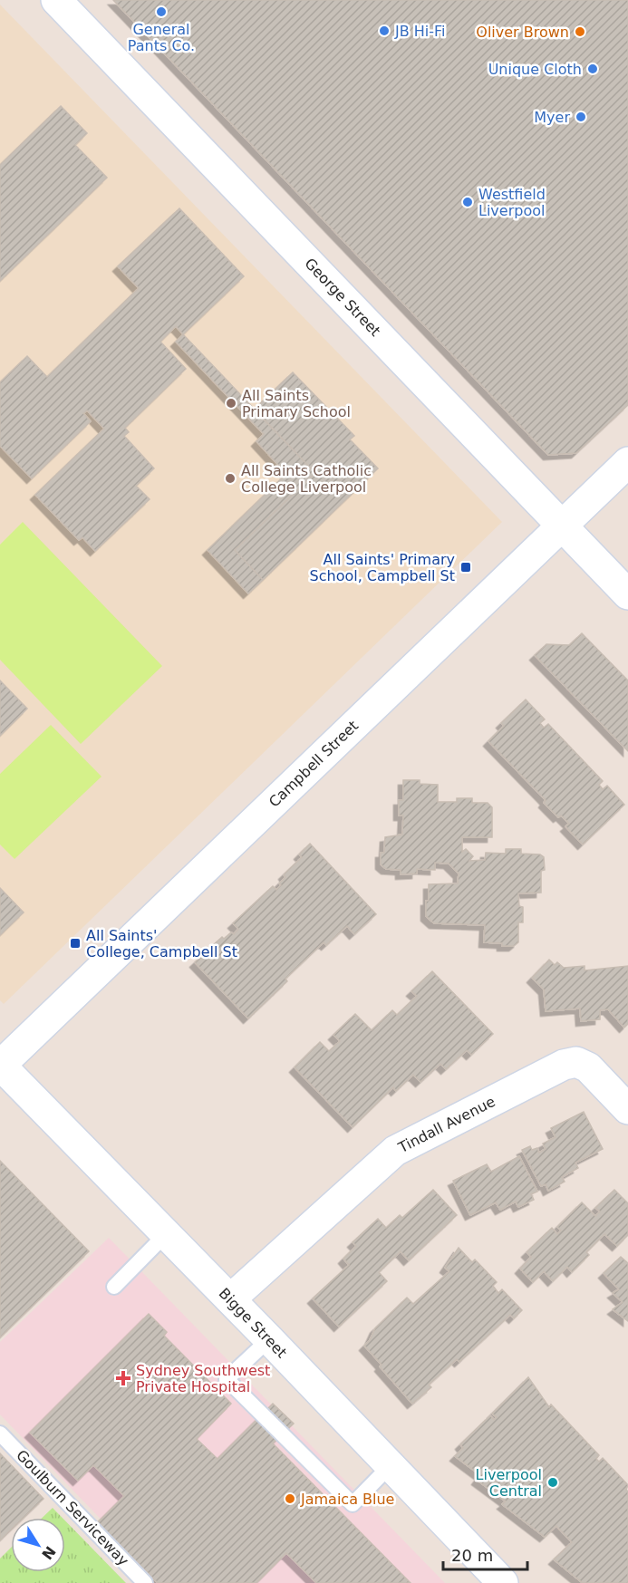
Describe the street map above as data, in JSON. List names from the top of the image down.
{
  "streets": {
    "street": [
      "George Street",
      "Campbell Street",
      "Tindall Avenue",
      "Bigge Street"
    ],
    "lane": ["Goulburn Serviceway"]
  },
  "crossings": [
    ["George Street", "Campbell Street"],
    ["Campbell Street", "Bigge Street"],
    ["Tindall Avenue", "Bigge Street"]
  ],
  "places": {
    "other": [
      "General Pants Co.",
      "JB Hi-Fi",
      "Oliver Brown",
      "Unique Cloth",
      "Myer",
      "Westfield Liverpool",
      "All Saints Primary School",
      "All Saints Catholic College Liverpool",
      "Liverpool Central",
      "Jamaica Blue"
    ],
    "transit": ["All Saints' Primary School, Campbell St", "All Saints' College, Campbell St"],
    "health": ["Sydney Southwest Private Hospital"]
  },
  "scale_bar": "20 m",
  "north": "bottom right"
}
